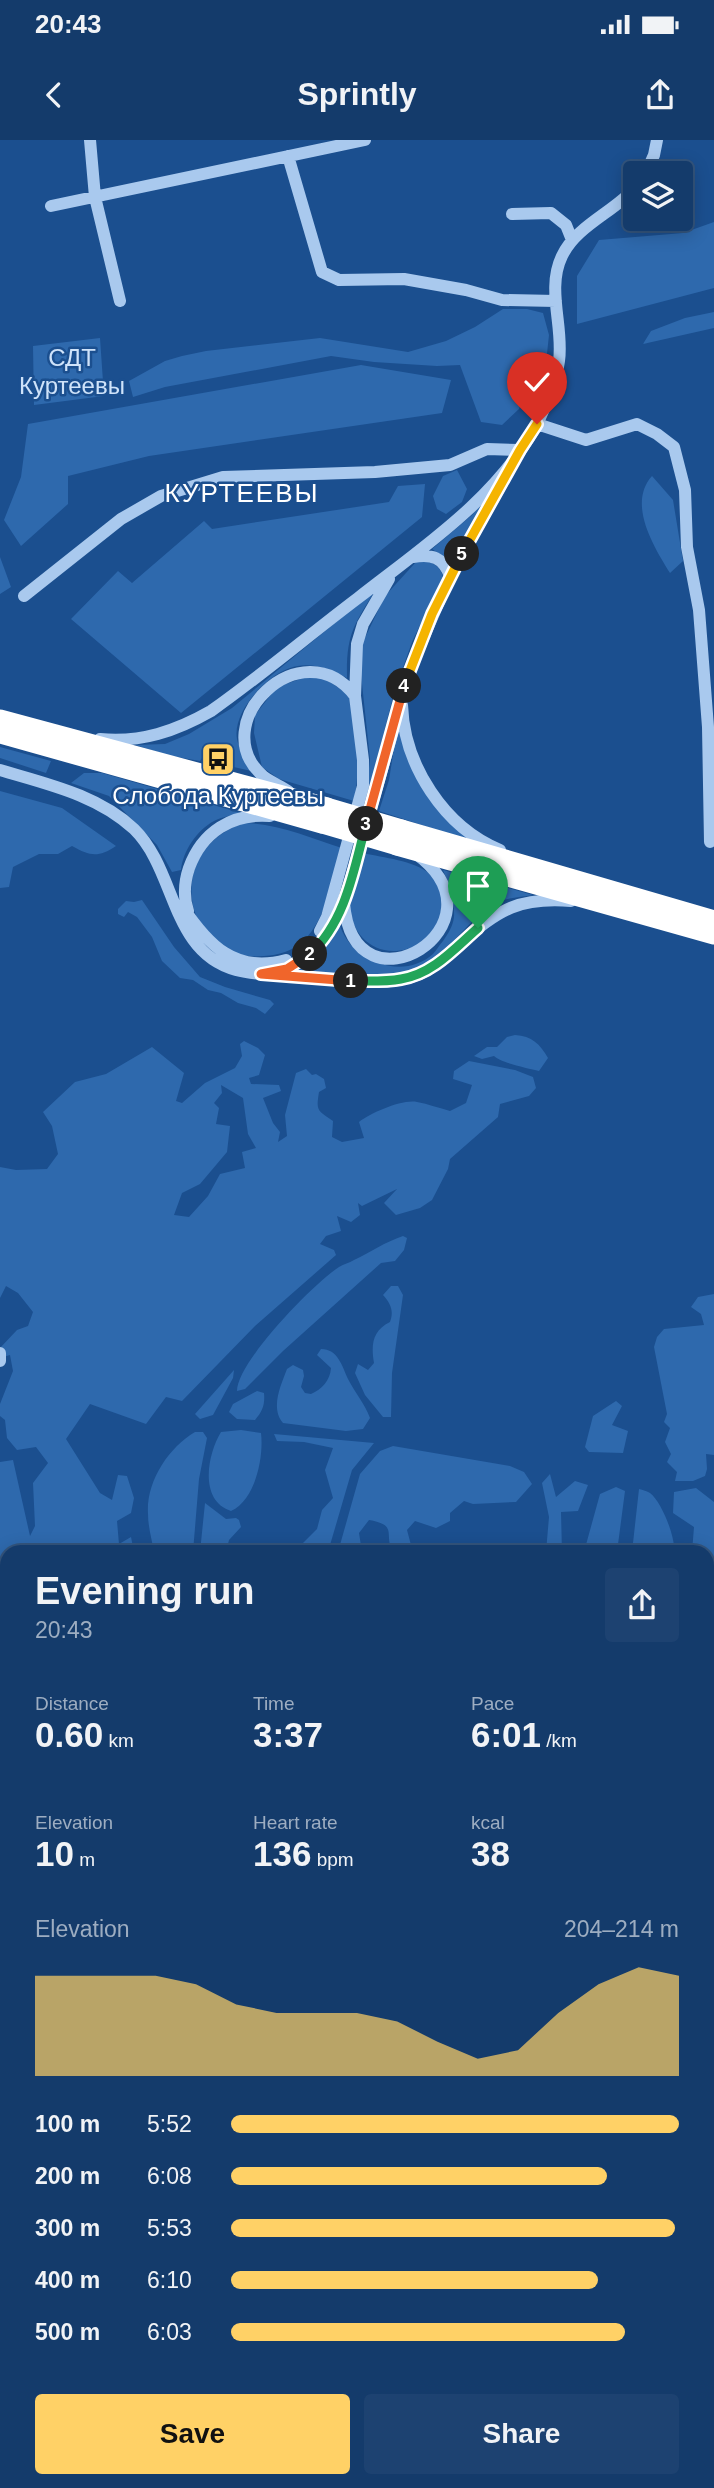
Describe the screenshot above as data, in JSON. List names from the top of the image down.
{
  "districts": ["КУРТЕЕВЫ"],
  "parks": ["СДТ Куртеевы"],
  "places": {
    "bus stop": ["Слобода Куртеевы"]
  },
  "page": {
    "status": "20:43",
    "header": "Sprintly",
    "pins": [
      "5",
      "4",
      "3",
      "2",
      "1"
    ],
    "heading": ["Evening run", "20:43"],
    "stats": [
      ["Distance", "0.60 km"],
      ["Time", "3:37"],
      ["Pace", "6:01 /km"],
      ["Elevation", "10 m"],
      ["Heart rate", "136 bpm"],
      ["kcal", "38"]
    ],
    "chart": ["Elevation", "204–214 m"],
    "list": [
      {
        "name": "100 m",
        "note": "5:52"
      },
      {
        "name": "200 m",
        "note": "6:08"
      },
      {
        "name": "300 m",
        "note": "5:53"
      },
      {
        "name": "400 m",
        "note": "6:10"
      },
      {
        "name": "500 m",
        "note": "6:03"
      }
    ],
    "buttons": ["Save", "Share"]
  }
}
